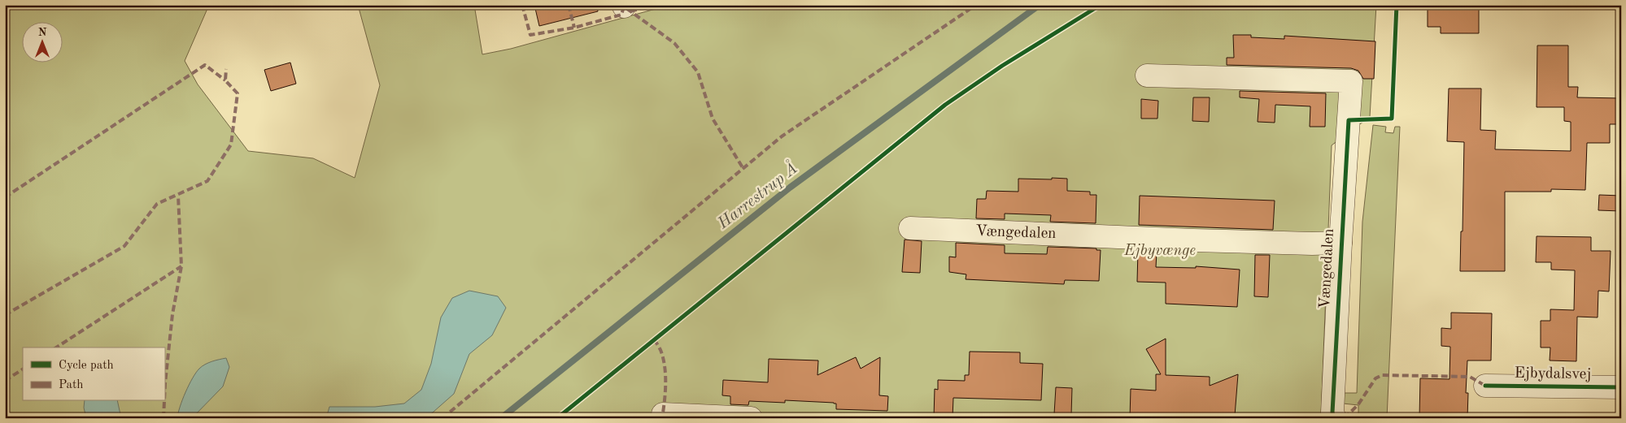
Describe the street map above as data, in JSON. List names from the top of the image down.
{
  "streets": {
    "street": ["Vængedalen", "Ejbydalsvej"]
  },
  "water": ["Harrestrup Å"],
  "parks": ["Ejbyvænge"],
  "legend": ["Cycle path", "Path"],
  "north": "top"
}
